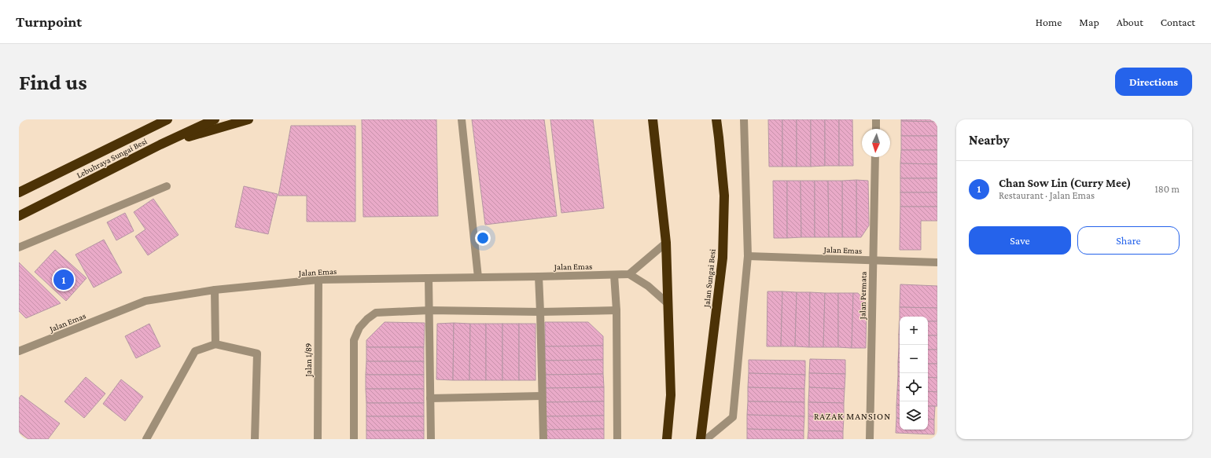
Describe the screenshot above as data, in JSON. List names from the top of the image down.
{
  "streets": {
    "highway": ["Lebuhraya Sungai Besi", "Jalan Sungai Besi"],
    "street": ["Jalan Emas", "Jalan Permata", "Jalan 1/89"]
  },
  "crossings": [
    ["Jalan Emas", "Jalan Permata"],
    ["Jalan Emas", "Jalan 1/89"]
  ],
  "districts": ["RAZAK MANSION"],
  "north": "bottom",
  "page": {
    "header": "Turnpoint",
    "nav": [
      "Home",
      "Map",
      "About",
      "Contact"
    ],
    "buttons": [
      "Directions",
      ["Save", "Share"]
    ],
    "title": "Find us",
    "heading": "Nearby",
    "list": [
      {
        "mark": "1",
        "name": "Chan Sow Lin (Curry Mee)",
        "note": "Restaurant · Jalan Emas",
        "value": "180 m"
      }
    ],
    "pins": "1",
    "map_buttons": ["+", "−"]
  }
}
